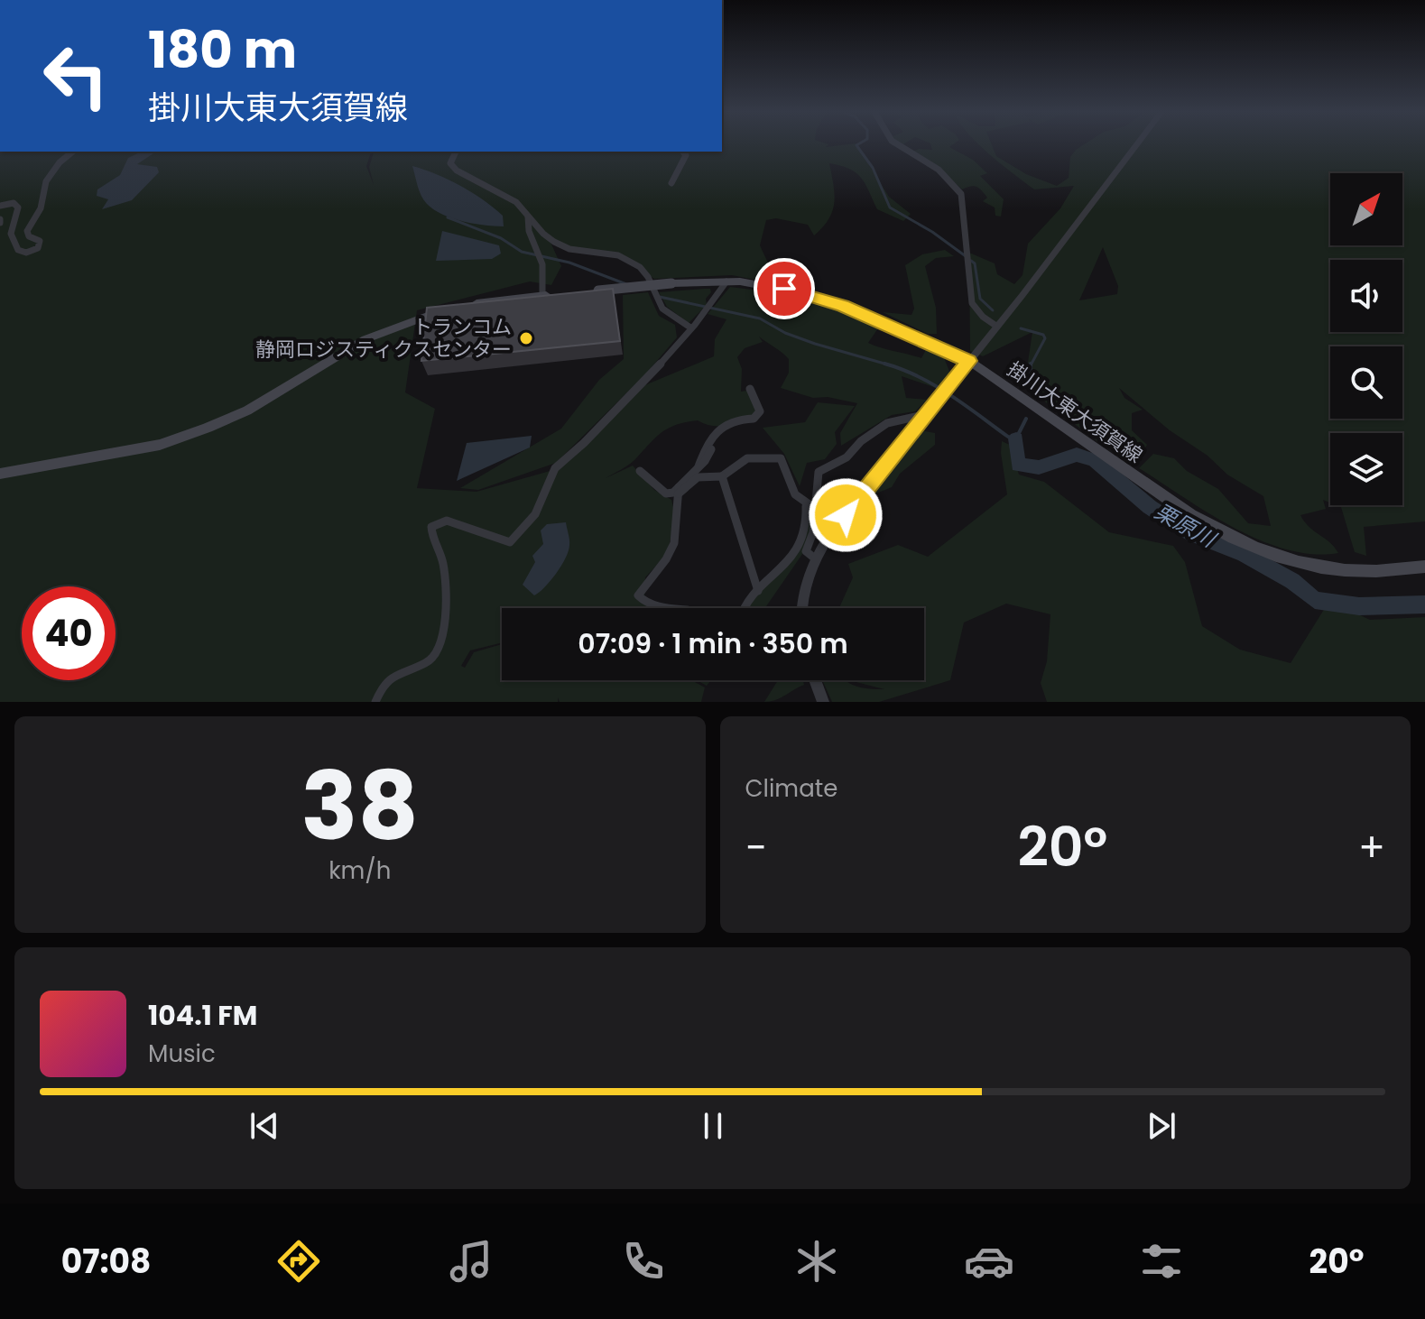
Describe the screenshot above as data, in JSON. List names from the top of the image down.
{
  "streets": {
    "main road": ["掛川大東大須賀線"]
  },
  "water": ["栗原川"],
  "places": ["トランコム 静岡ロジスティクスセンター"],
  "north": "top right",
  "page": {
    "turn": ["180 m", "掛川大東大須賀線"],
    "limit": "40",
    "trip": "07:09 · 1 min · 350 m",
    "tile": [
      ["38", "km/h"],
      "Climate"
    ],
    "heat": ["−", "20°", "+"],
    "song": ["104.1 FM", "Music"],
    "tabs": ["07:08", "20°"]
  }
}
